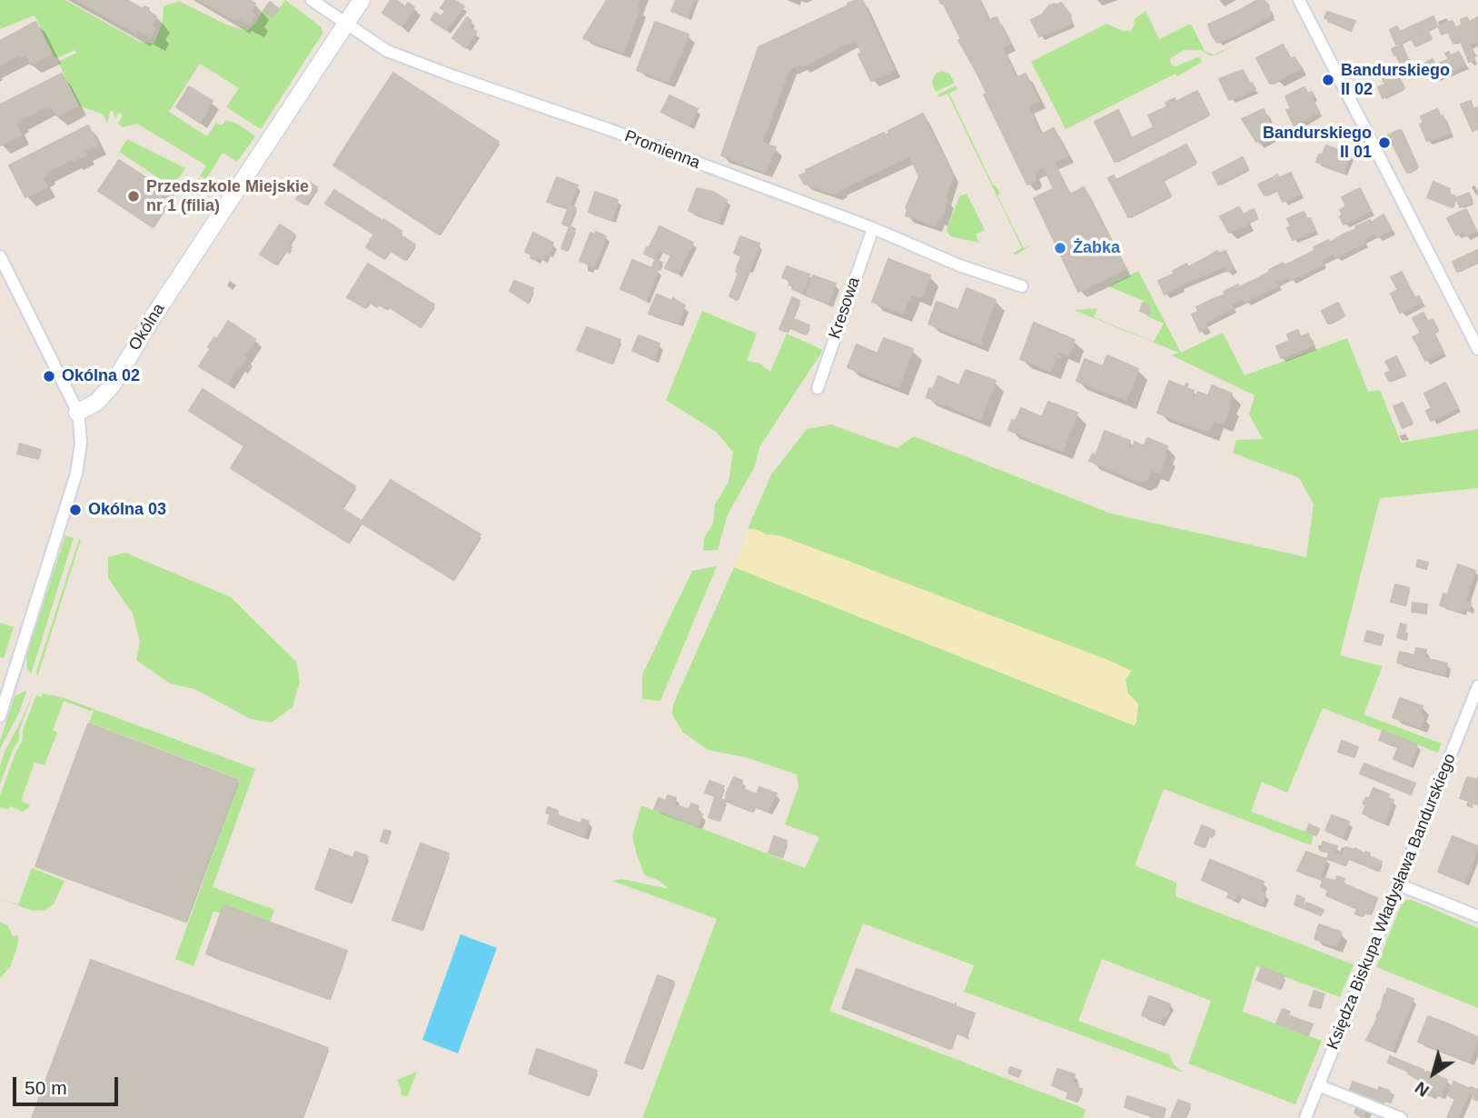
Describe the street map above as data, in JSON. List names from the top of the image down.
{
  "streets": {
    "street": [
      "Promienna",
      "Kresowa",
      "Okólna",
      "Księdza Biskupa Władysława Bandurskiego"
    ]
  },
  "crossings": [
    ["Promienna", "Kresowa"],
    ["Promienna", "Okólna"]
  ],
  "places": [
    "Bandurskiego II 02",
    "Bandurskiego II 01",
    "Przedszkole Miejskie nr 1 (filia)",
    "Żabka",
    "Okólna 02",
    "Okólna 03"
  ],
  "scale_bar": "50 m",
  "north": "bottom left"
}
